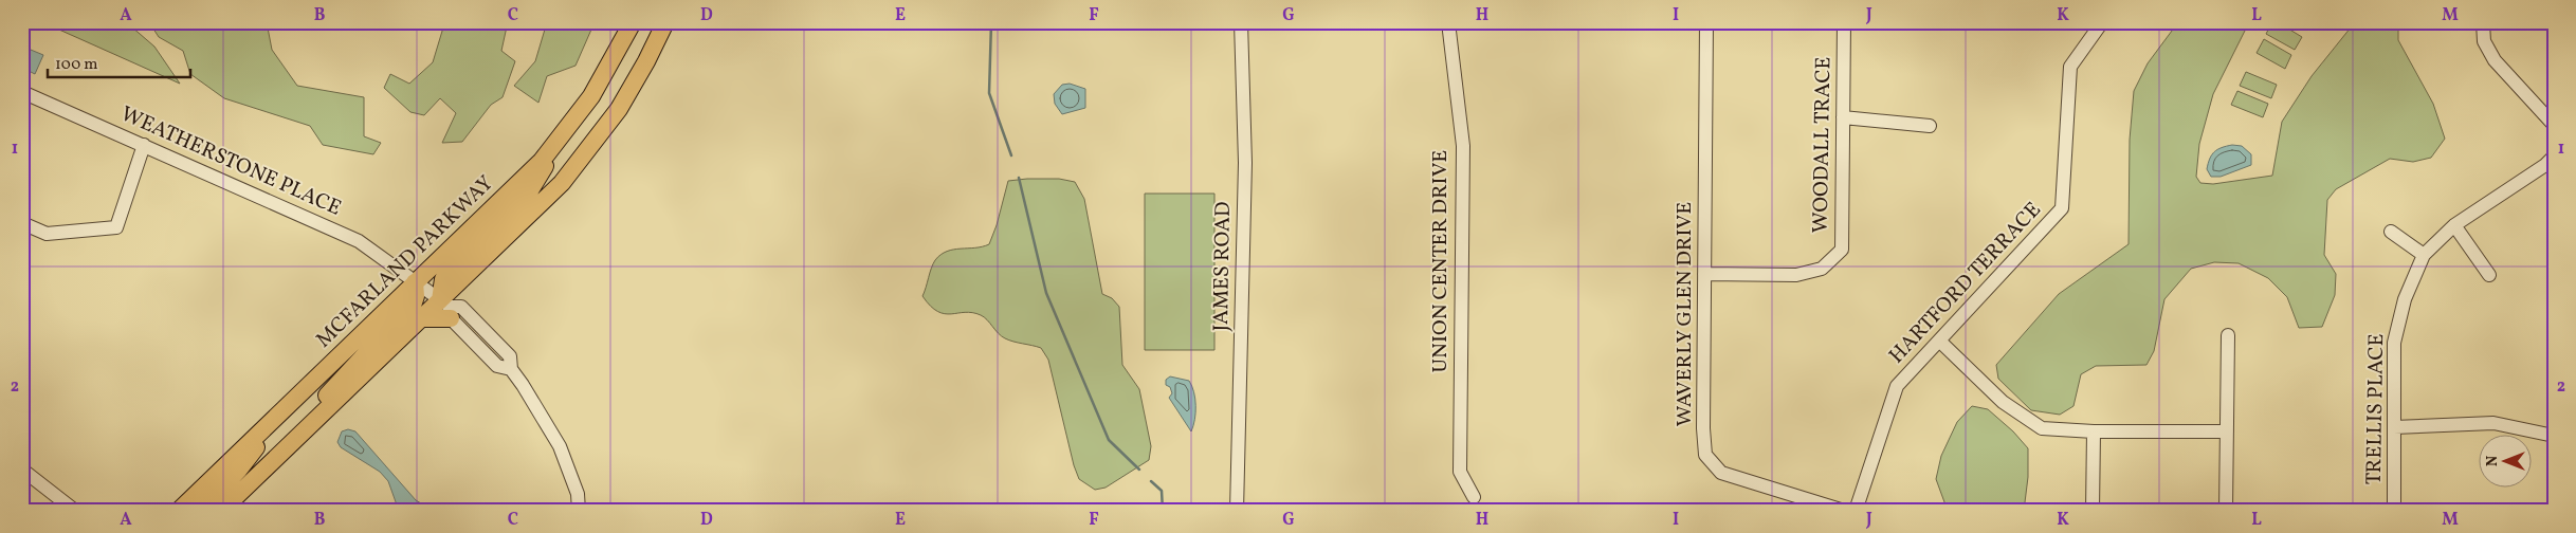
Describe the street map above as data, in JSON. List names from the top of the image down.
{
  "streets": {
    "main road": ["MCFARLAND PARKWAY"],
    "street": [
      "WOODALL TRACE",
      "WEATHERSTONE PLACE",
      "UNION CENTER DRIVE",
      "JAMES ROAD",
      "HARTFORD TERRACE",
      "WAVERLY GLEN DRIVE",
      "TRELLIS PLACE"
    ]
  },
  "crossings": [
    ["WOODALL TRACE", "WAVERLY GLEN DRIVE"],
    ["WEATHERSTONE PLACE", "MCFARLAND PARKWAY"]
  ],
  "scale_bar": "100 m",
  "north": "left",
  "grid": {
    "columns": [
      "A",
      "B",
      "C",
      "D",
      "E",
      "F",
      "G",
      "H",
      "I",
      "J",
      "K",
      "L",
      "M"
    ],
    "rows": ["1", "2"]
  }
}
